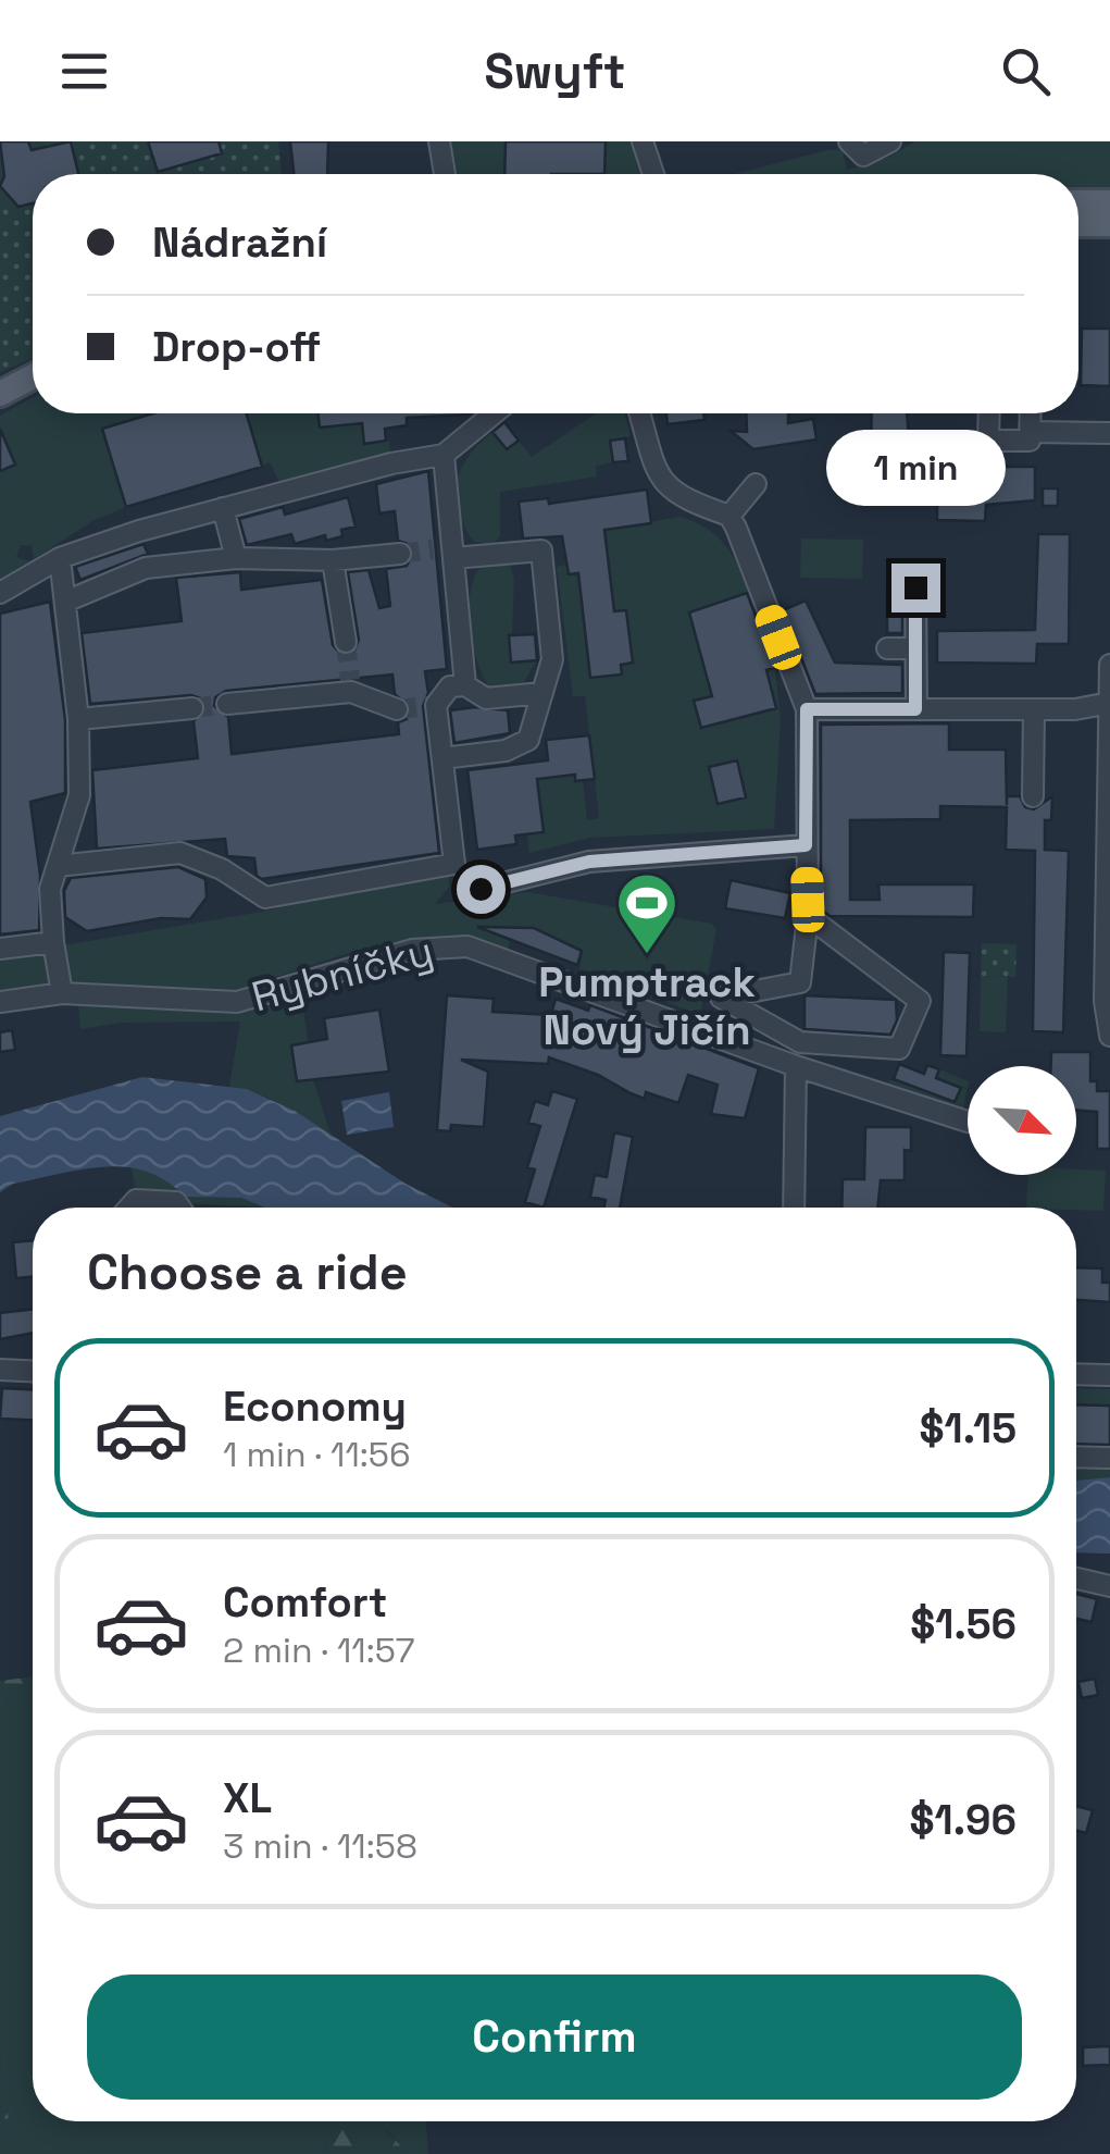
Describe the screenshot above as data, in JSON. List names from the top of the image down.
{
  "streets": {
    "street": ["Rybníčky"]
  },
  "places": {
    "sports": ["Pumptrack Nový Jičín"]
  },
  "north": "bottom right",
  "page": {
    "header": "Swyft",
    "banner": ["Nádražní", "Drop-off"],
    "bubble": "1 min",
    "heading": "Choose a ride",
    "list": [
      {
        "name": "Economy",
        "note": "1 min · 11:56",
        "value": "$1.15"
      },
      {
        "name": "Comfort",
        "note": "2 min · 11:57",
        "value": "$1.56"
      },
      {
        "name": "XL",
        "note": "3 min · 11:58",
        "value": "$1.96"
      }
    ],
    "buttons": "Confirm"
  }
}
